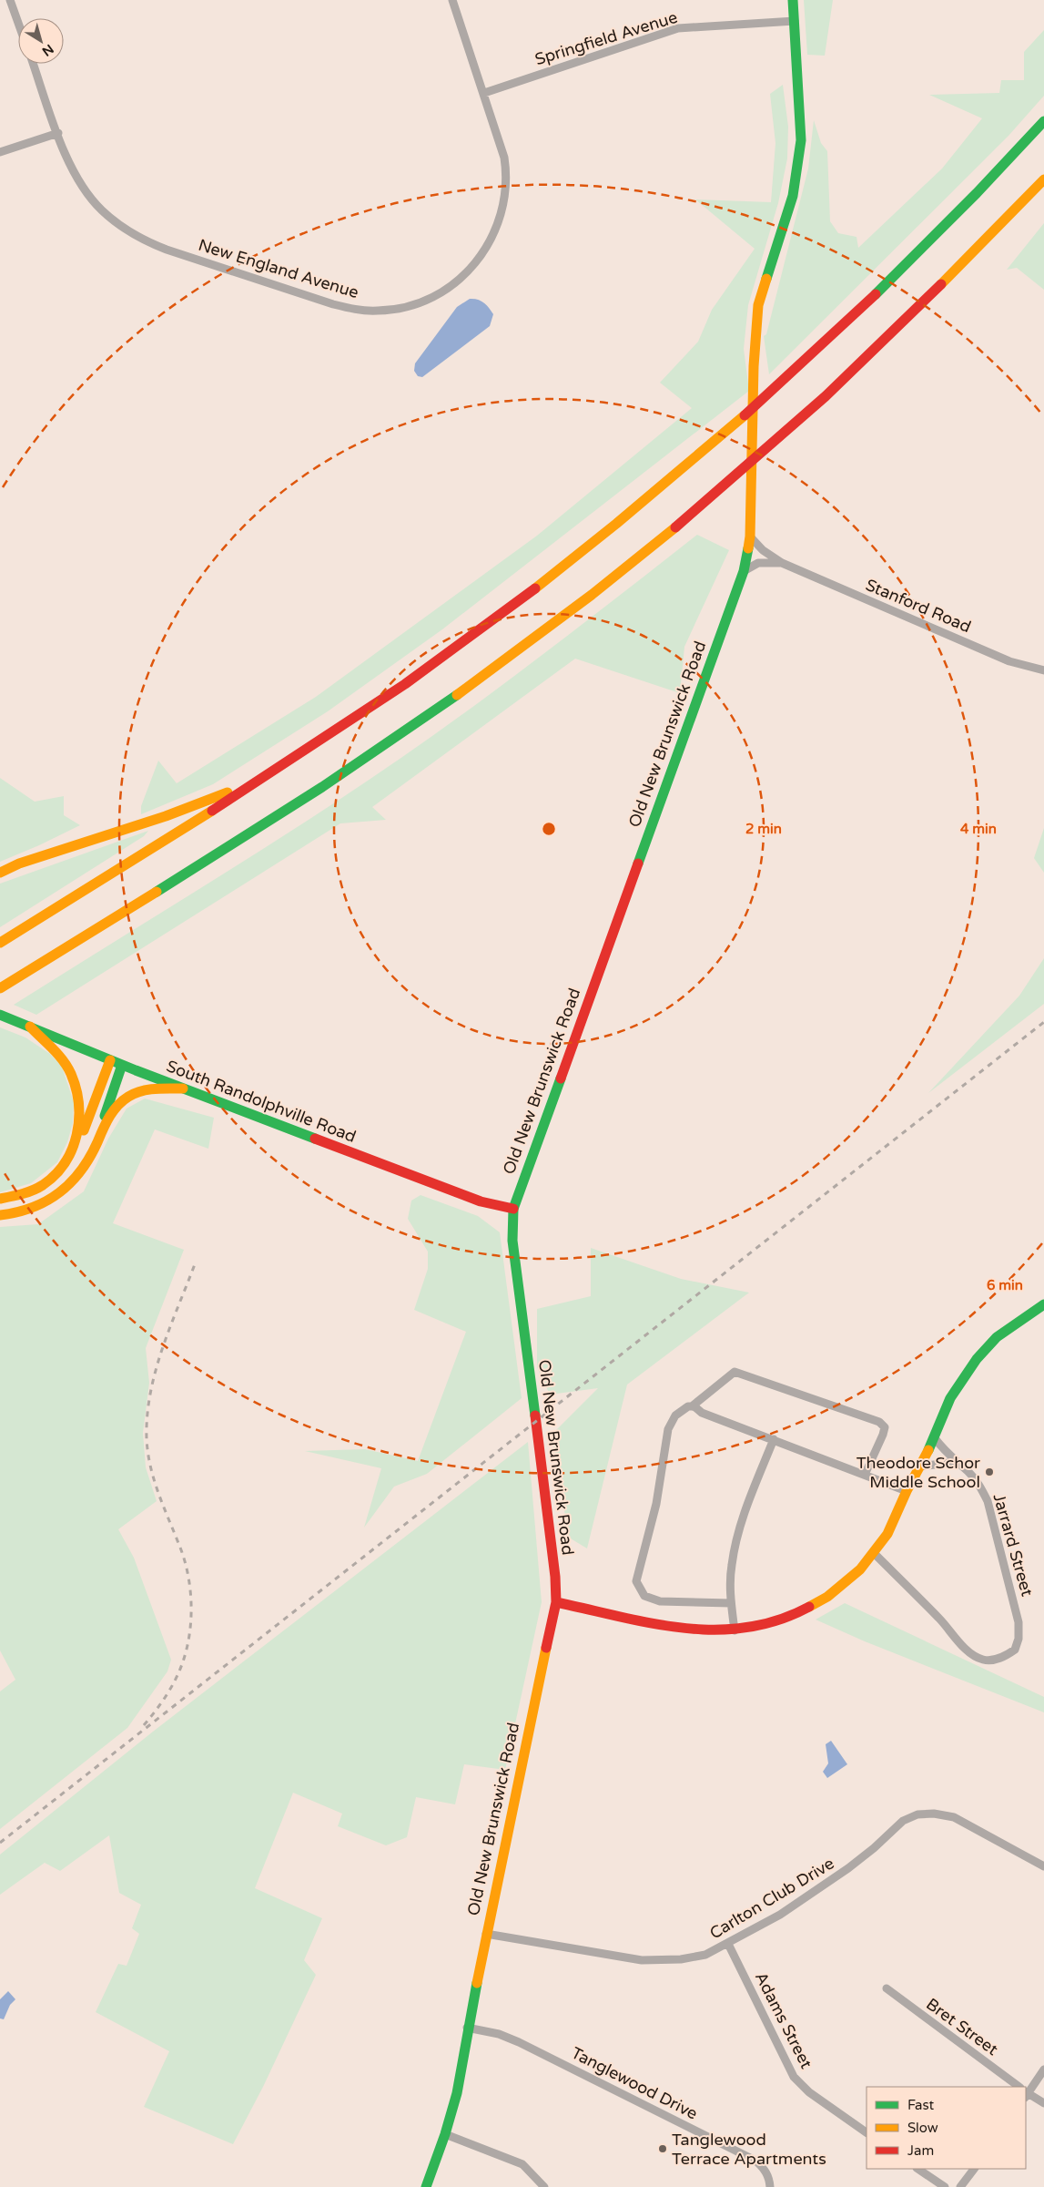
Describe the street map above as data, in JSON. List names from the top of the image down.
{
  "streets": {
    "main road": ["Old New Brunswick Road", "South Randolphville Road"],
    "street": [
      "Springfield Avenue",
      "New England Avenue",
      "Stanford Road",
      "Jarrard Street",
      "Carlton Club Drive",
      "Adams Street",
      "Bret Street",
      "Tanglewood Drive"
    ]
  },
  "crossings": [
    ["Springfield Avenue", "New England Avenue"],
    ["Springfield Avenue", "Old New Brunswick Road"],
    ["Stanford Road", "Old New Brunswick Road"],
    ["Old New Brunswick Road", "South Randolphville Road"],
    ["Old New Brunswick Road", "Carlton Club Drive"],
    ["Old New Brunswick Road", "Tanglewood Drive"],
    ["Carlton Club Drive", "Adams Street"]
  ],
  "places": ["Theodore Schor Middle School", "Tanglewood Terrace Apartments"],
  "legend": ["Fast", "Slow", "Jam"],
  "north": "bottom right",
  "rings": ["2 min", "4 min", "6 min"]
}
